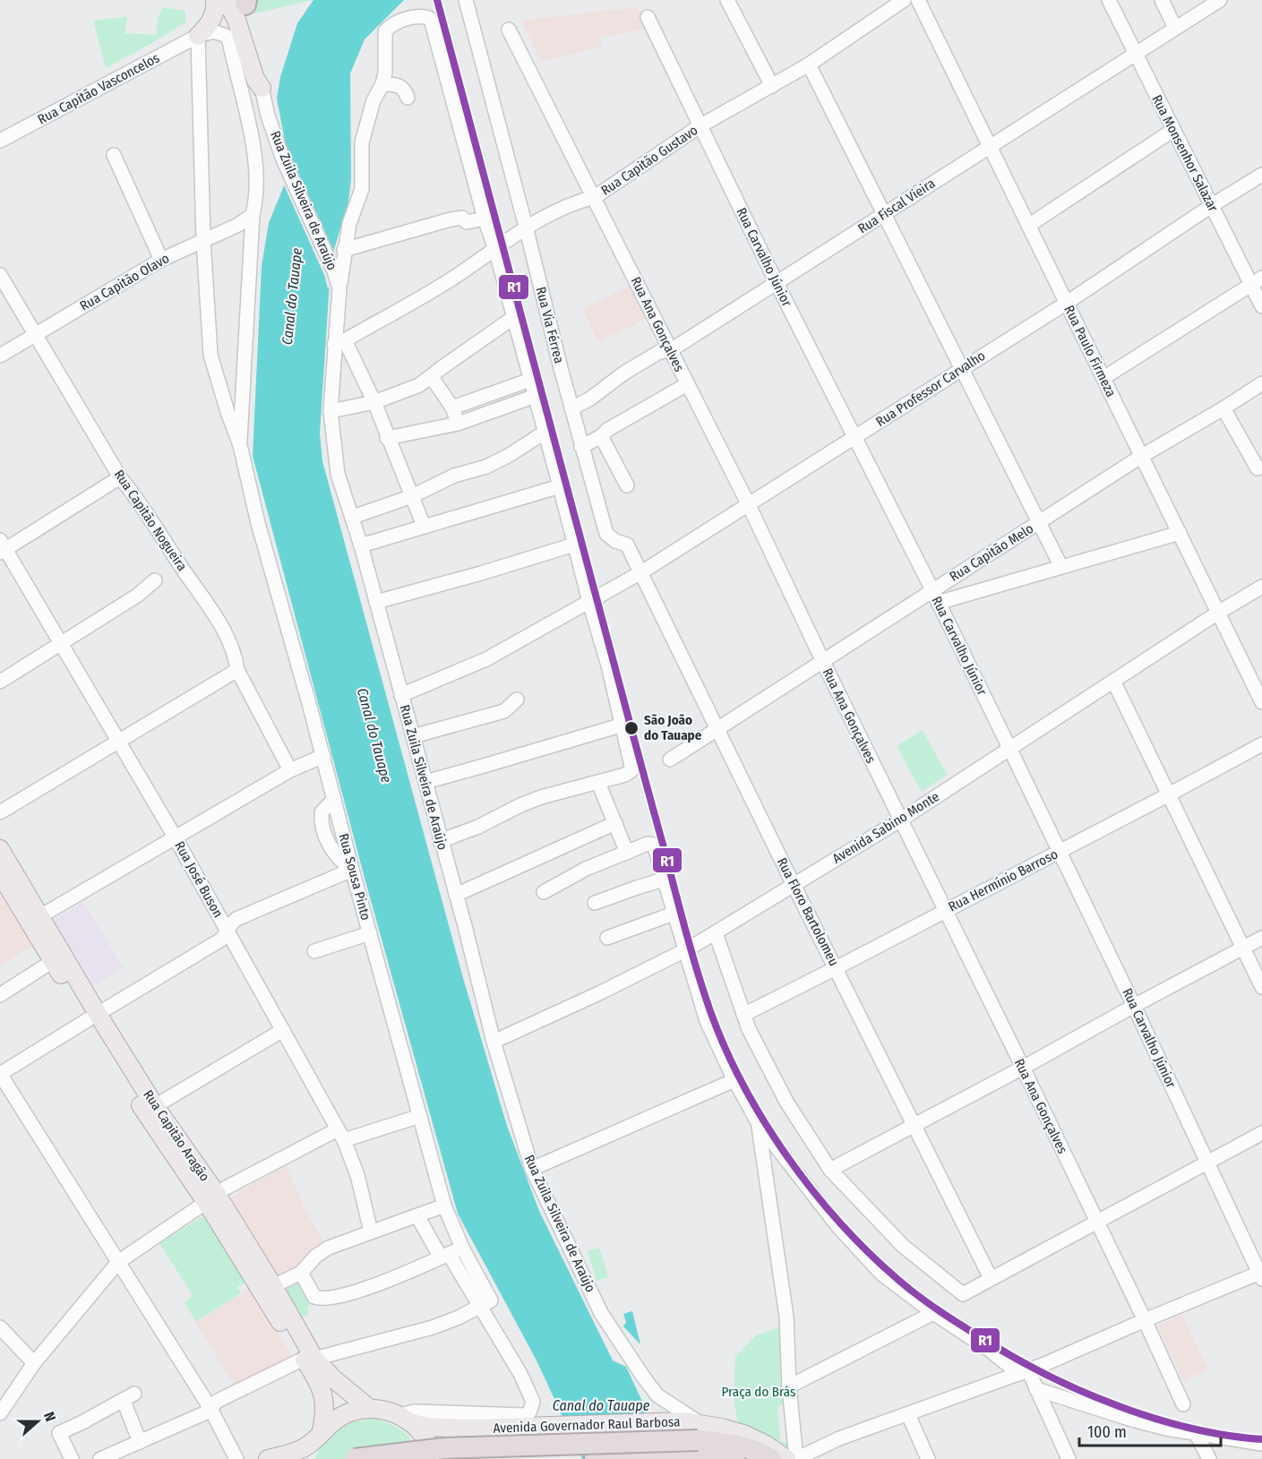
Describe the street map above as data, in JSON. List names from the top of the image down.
{
  "streets": {
    "highway": ["Avenida Governador Raul Barbosa"],
    "main road": ["Rua Capitão Aragão"],
    "street": [
      "Rua Capitão Vasconcelos",
      "Rua Monsenhor Salazar",
      "Rua Capitão Gustavo",
      "Rua Zuila Silveira de Araújo",
      "Rua Fiscal Vieira",
      "Rua Carvalho Júnior",
      "Rua Capitão Olavo",
      "Rua Ana Gonçalves",
      "Rua Via Férrea",
      "Rua Paulo Firmeza",
      "Rua Professor Carvalho",
      "Rua Capitão Nogueira",
      "Rua Capitão Melo",
      "Avenida Sabino Monte",
      "Rua Sousa Pinto",
      "Rua José Buson",
      "Rua Hermínio Barroso",
      "Rua Floro Bartolomeu"
    ]
  },
  "crossings": [
    ["Rua Capitão Vasconcelos", "Rua Sousa Pinto"],
    ["Rua Monsenhor Salazar", "Rua Fiscal Vieira"],
    ["Rua Monsenhor Salazar", "Rua Professor Carvalho"],
    ["Rua Capitão Gustavo", "Rua Zuila Silveira de Araújo"],
    ["Rua Capitão Gustavo", "Rua Carvalho Júnior"],
    ["Rua Capitão Gustavo", "Rua Ana Gonçalves"],
    ["Rua Capitão Gustavo", "Rua Via Férrea"],
    ["Rua Zuila Silveira de Araújo", "Rua Professor Carvalho"],
    ["Rua Zuila Silveira de Araújo", "Avenida Sabino Monte"],
    ["Rua Zuila Silveira de Araújo", "Avenida Governador Raul Barbosa"],
    ["Rua Fiscal Vieira", "Rua Carvalho Júnior"],
    ["Rua Fiscal Vieira", "Rua Ana Gonçalves"],
    ["Rua Fiscal Vieira", "Rua Via Férrea"],
    ["Rua Fiscal Vieira", "Rua Paulo Firmeza"],
    ["Rua Carvalho Júnior", "Rua Professor Carvalho"],
    ["Rua Carvalho Júnior", "Rua Capitão Melo"],
    ["Rua Carvalho Júnior", "Avenida Sabino Monte"],
    ["Rua Carvalho Júnior", "Rua Hermínio Barroso"],
    ["Rua Capitão Olavo", "Rua Capitão Nogueira"],
    ["Rua Capitão Olavo", "Rua Sousa Pinto"],
    ["Rua Ana Gonçalves", "Rua Professor Carvalho"],
    ["Rua Ana Gonçalves", "Rua Capitão Melo"],
    ["Rua Ana Gonçalves", "Avenida Sabino Monte"],
    ["Rua Ana Gonçalves", "Rua Hermínio Barroso"],
    ["Rua Via Férrea", "Rua Floro Bartolomeu"],
    ["Rua Paulo Firmeza", "Rua Professor Carvalho"],
    ["Rua Paulo Firmeza", "Rua Capitão Melo"],
    ["Rua Paulo Firmeza", "Avenida Sabino Monte"],
    ["Rua Professor Carvalho", "Rua Floro Bartolomeu"],
    ["Rua Capitão Melo", "Rua Floro Bartolomeu"],
    ["Avenida Sabino Monte", "Rua Floro Bartolomeu"],
    ["Rua Sousa Pinto", "Avenida Governador Raul Barbosa"],
    ["Rua Hermínio Barroso", "Rua Floro Bartolomeu"],
    ["Rua Capitão Aragão", "Avenida Governador Raul Barbosa"]
  ],
  "water": ["Canal do Tauape"],
  "parks": ["Praça do Brás"],
  "places": ["São João do Tauape"],
  "lines": ["transit line R1"],
  "scale_bar": "100 m",
  "north": "right"
}
